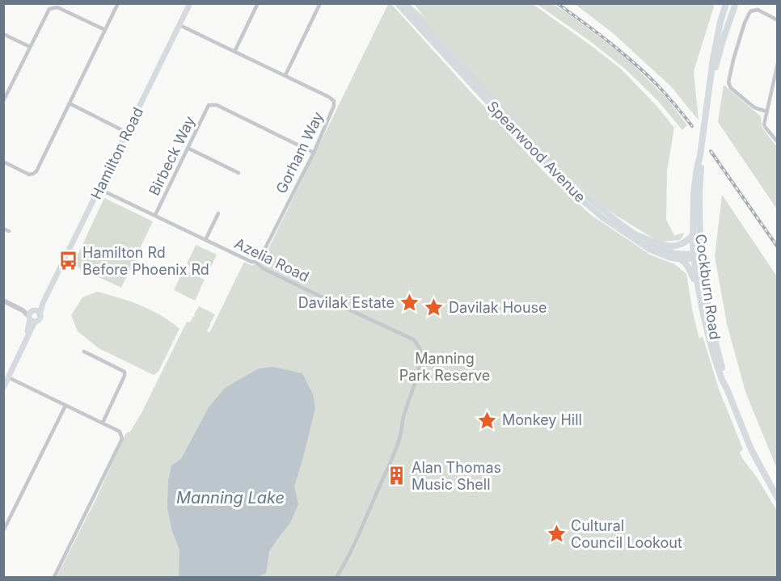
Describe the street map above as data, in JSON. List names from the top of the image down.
{
  "streets": {
    "main road": ["Spearwood Avenue", "Hamilton Road", "Cockburn Road"],
    "street": ["Gorham Way", "Birbeck Way", "Azelia Road"]
  },
  "crossings": [
    ["Spearwood Avenue", "Cockburn Road"],
    ["Gorham Way", "Hamilton Road"],
    ["Gorham Way", "Birbeck Way"],
    ["Gorham Way", "Azelia Road"],
    ["Hamilton Road", "Azelia Road"],
    ["Birbeck Way", "Azelia Road"]
  ],
  "water": ["Manning Lake"],
  "parks": ["Manning Park Reserve"],
  "places": {
    "bus stop": ["Hamilton Rd Before Phoenix Rd"],
    "place": [
      "Davilak Estate",
      "Davilak House",
      "Monkey Hill",
      "Cultural Council Lookout"
    ],
    "building": ["Alan Thomas Music Shell"]
  }
}
